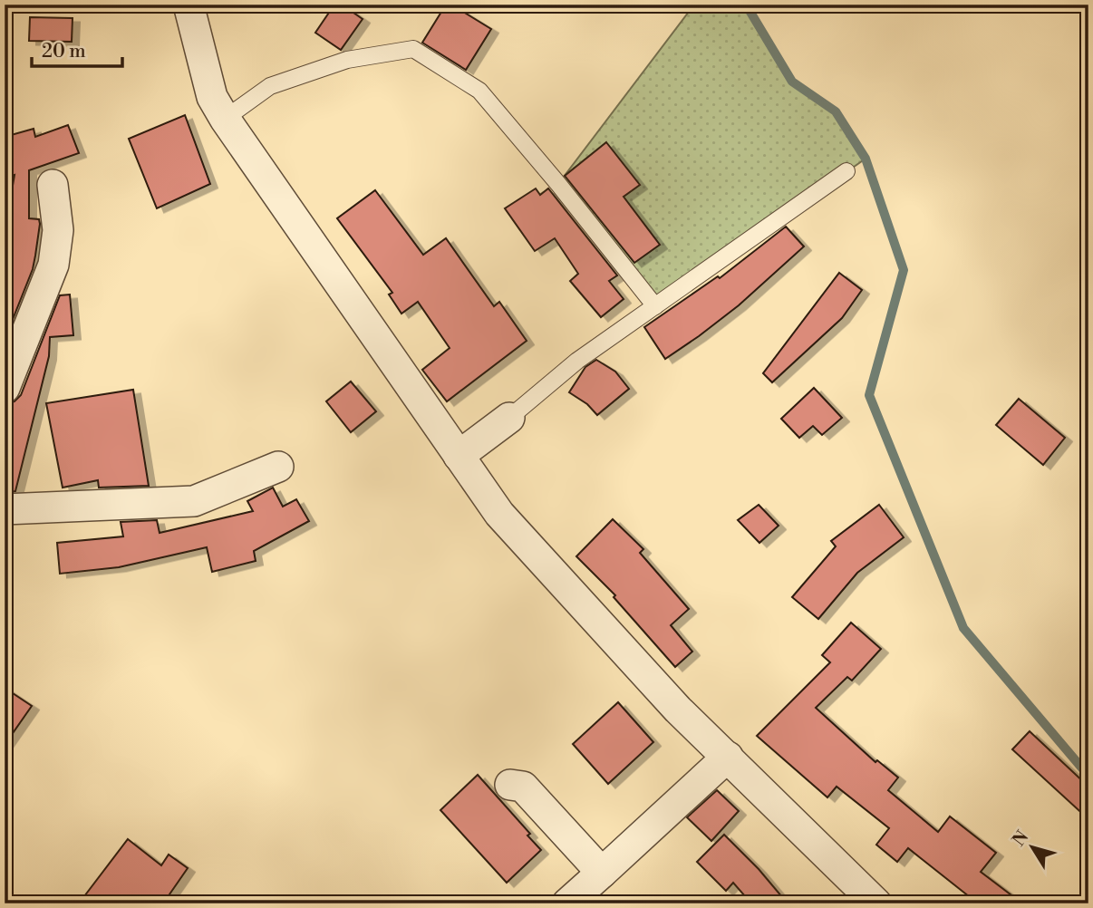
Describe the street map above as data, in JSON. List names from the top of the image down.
{
  "scale_bar": "20 m",
  "north": "top left"
}
